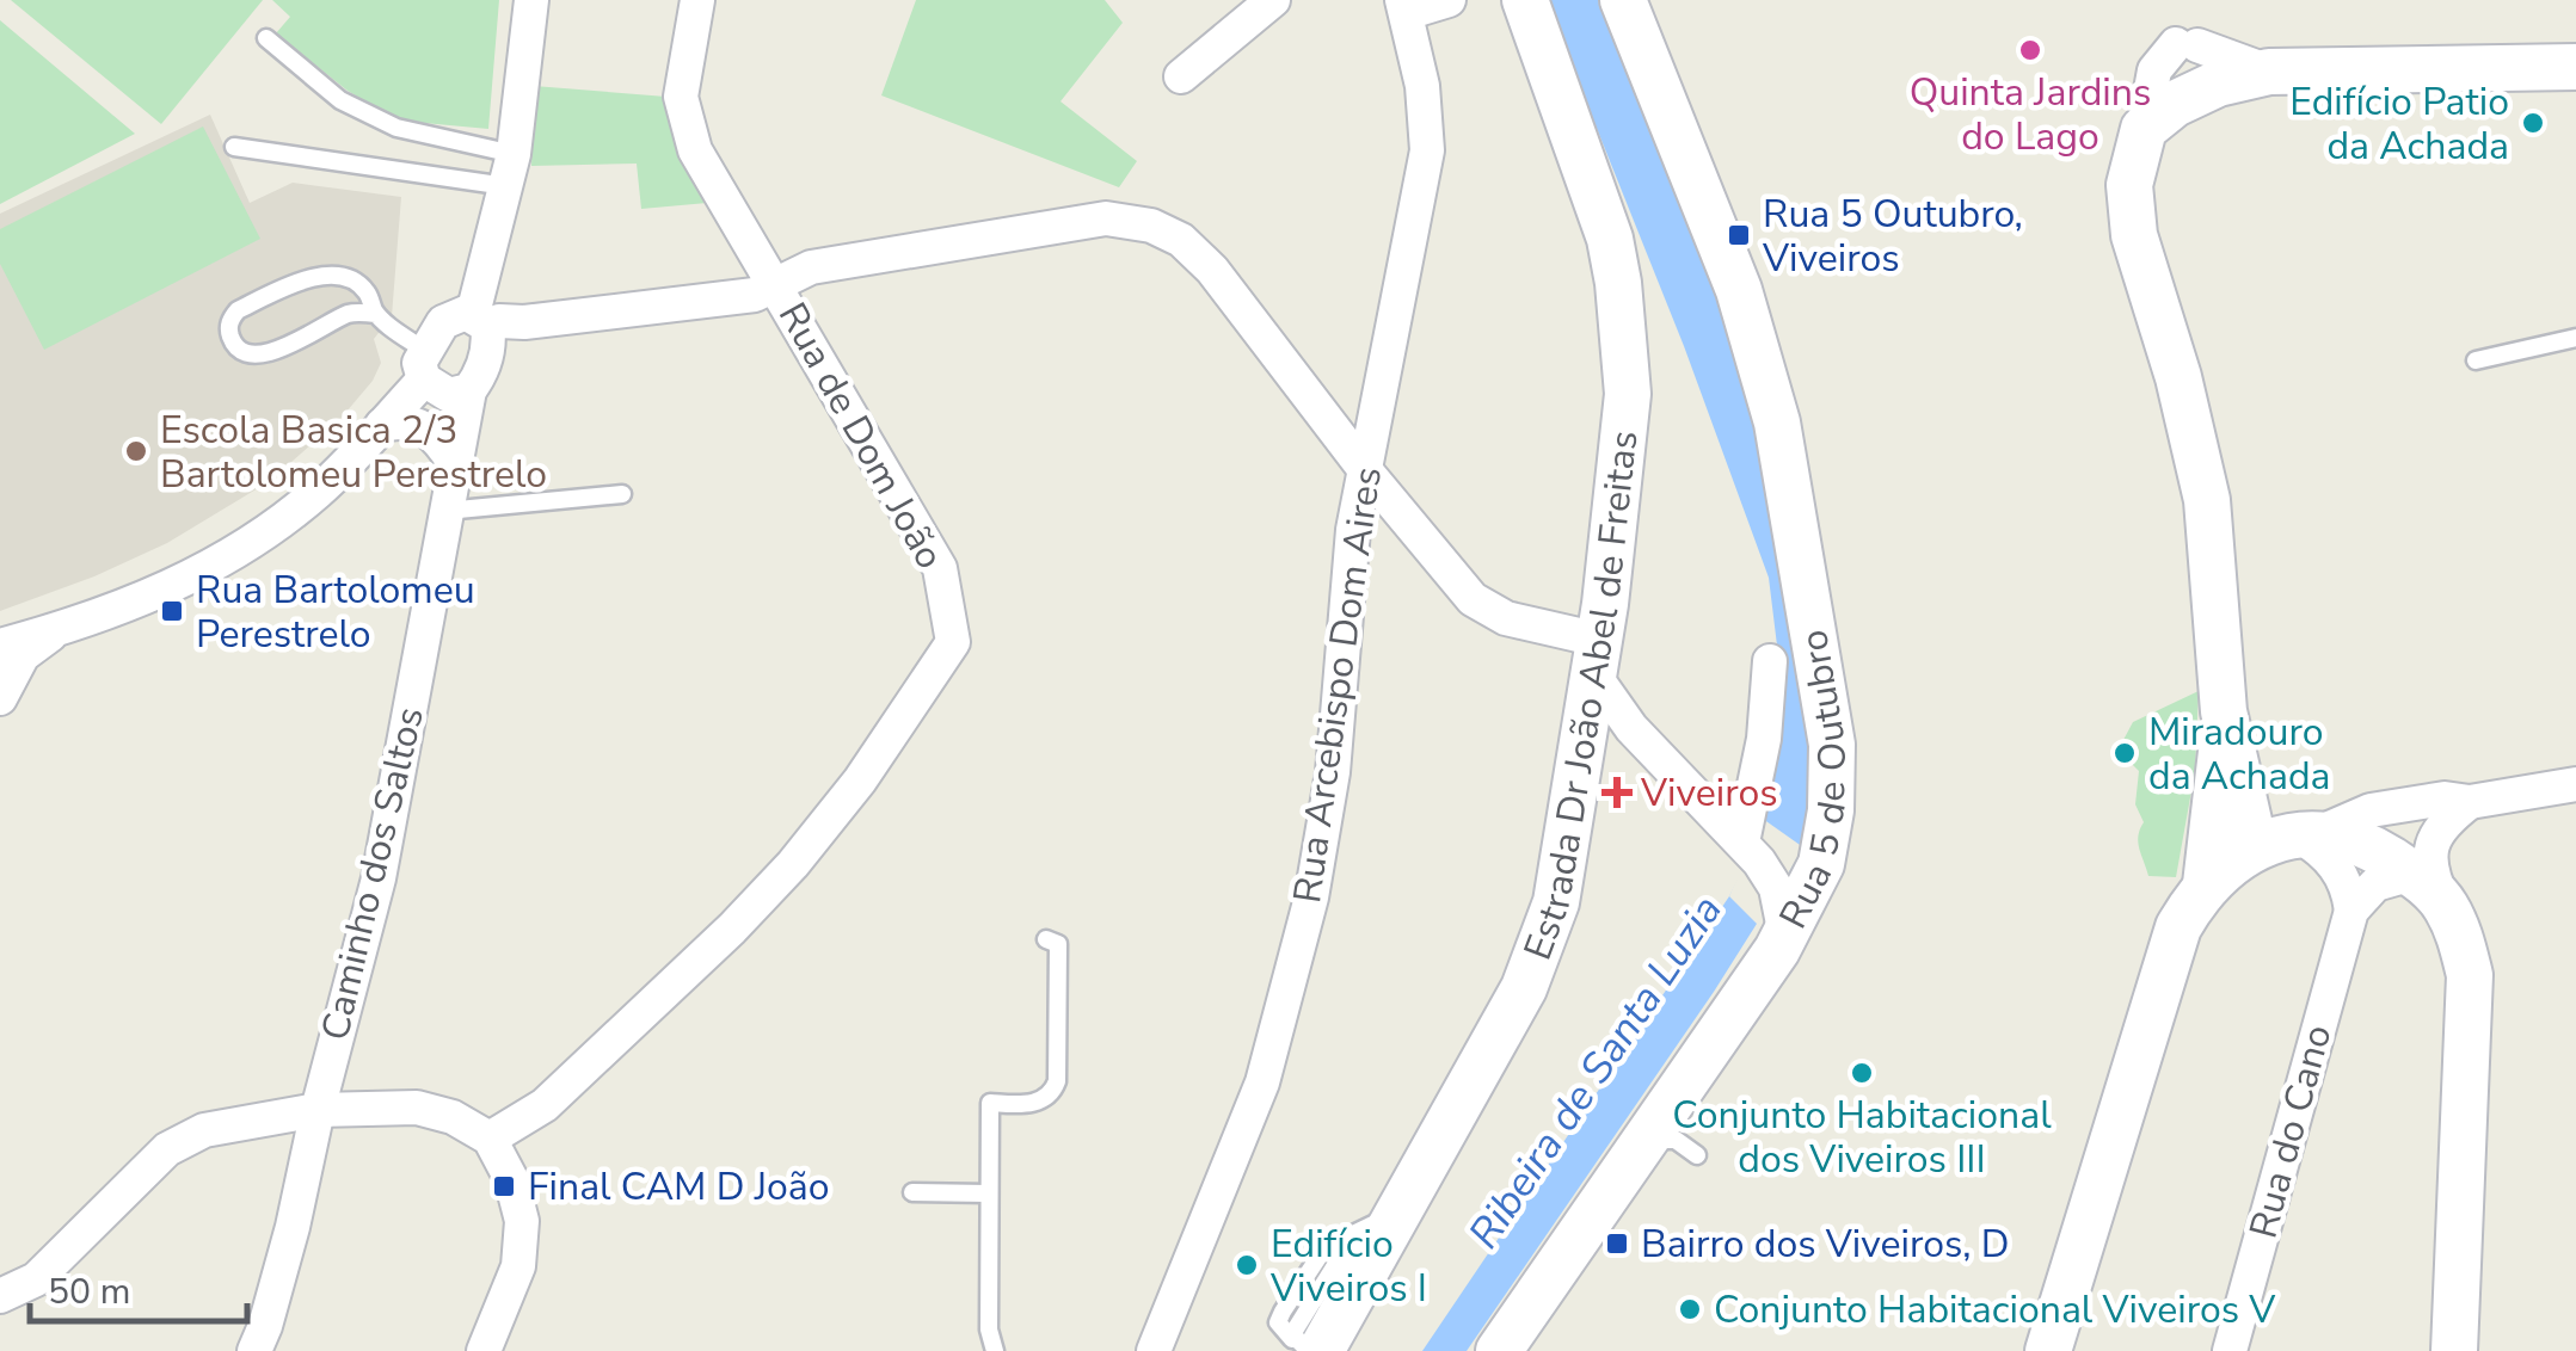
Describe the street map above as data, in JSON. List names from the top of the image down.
{
  "streets": {
    "main road": ["Estrada Dr João Abel de Freitas", "Rua 5 de Outubro"],
    "street": [
      "Rua de Dom João",
      "Rua Arcebispo Dom Aires",
      "Caminho dos Saltos",
      "Rua do Cano"
    ]
  },
  "water": ["Ribeira de Santa Luzia"],
  "places": {
    "other": [
      "Quinta Jardins do Lago",
      "Edifício Patio da Achada",
      "Escola Basica 2/3 Bartolomeu Perestrelo",
      "Miradouro da Achada",
      "Conjunto Habitacional dos Viveiros III",
      "Edifício Viveiros I",
      "Conjunto Habitacional Viveiros V"
    ],
    "transit": [
      "Rua 5 Outubro, Viveiros",
      "Rua Bartolomeu Perestrelo",
      "Final CAM D João",
      "Bairro dos Viveiros, D"
    ],
    "health": ["Viveiros"]
  },
  "scale_bar": "50 m"
}
